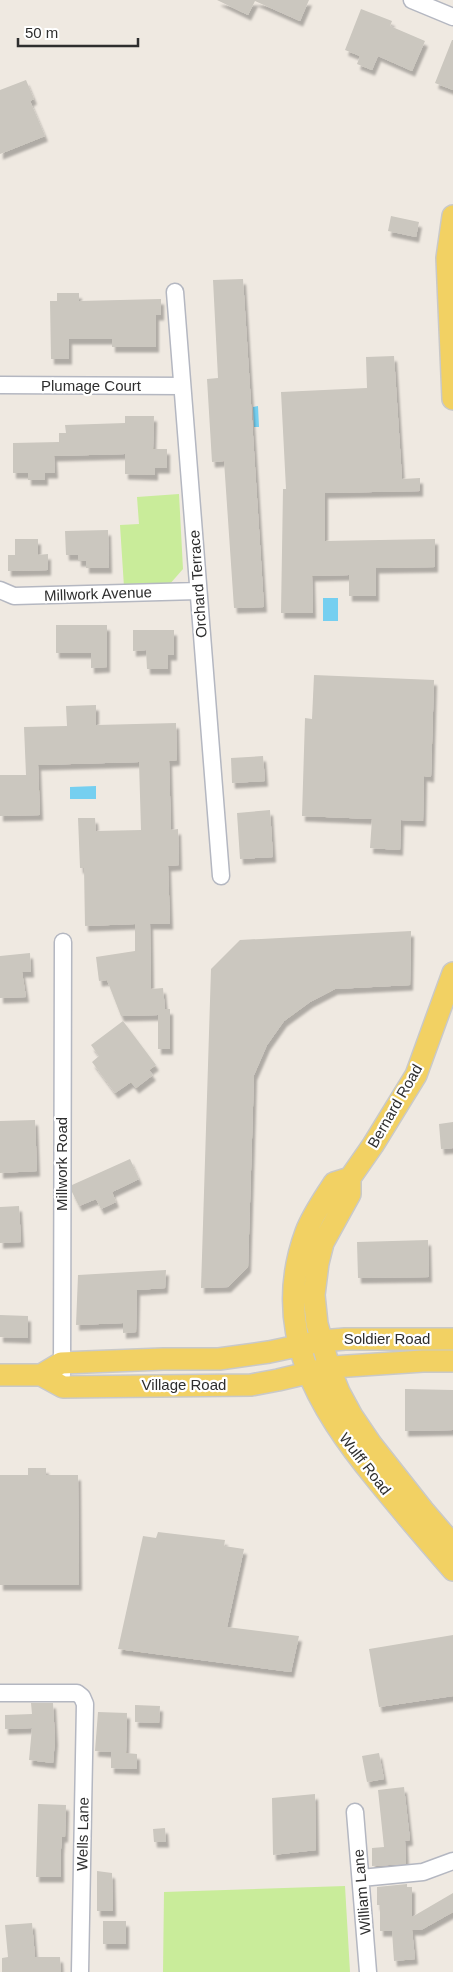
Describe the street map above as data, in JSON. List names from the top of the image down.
{
  "streets": {
    "main road": [
      "Bernard Road",
      "Soldier Road",
      "Village Road",
      "Wulff Road"
    ],
    "street": [
      "Plumage Court",
      "Orchard Terrace",
      "Millwork Avenue",
      "Millwork Road",
      "Wells Lane",
      "William Lane"
    ]
  },
  "crossings": [
    ["Plumage Court", "Orchard Terrace"],
    ["Orchard Terrace", "Millwork Avenue"],
    ["Bernard Road", "Soldier Road"],
    ["Bernard Road", "Village Road"],
    ["Bernard Road", "Wulff Road"],
    ["Millwork Road", "Village Road"],
    ["Soldier Road", "Village Road"],
    ["Soldier Road", "Wulff Road"],
    ["Village Road", "Wulff Road"]
  ],
  "scale_bar": "50 m"
}
